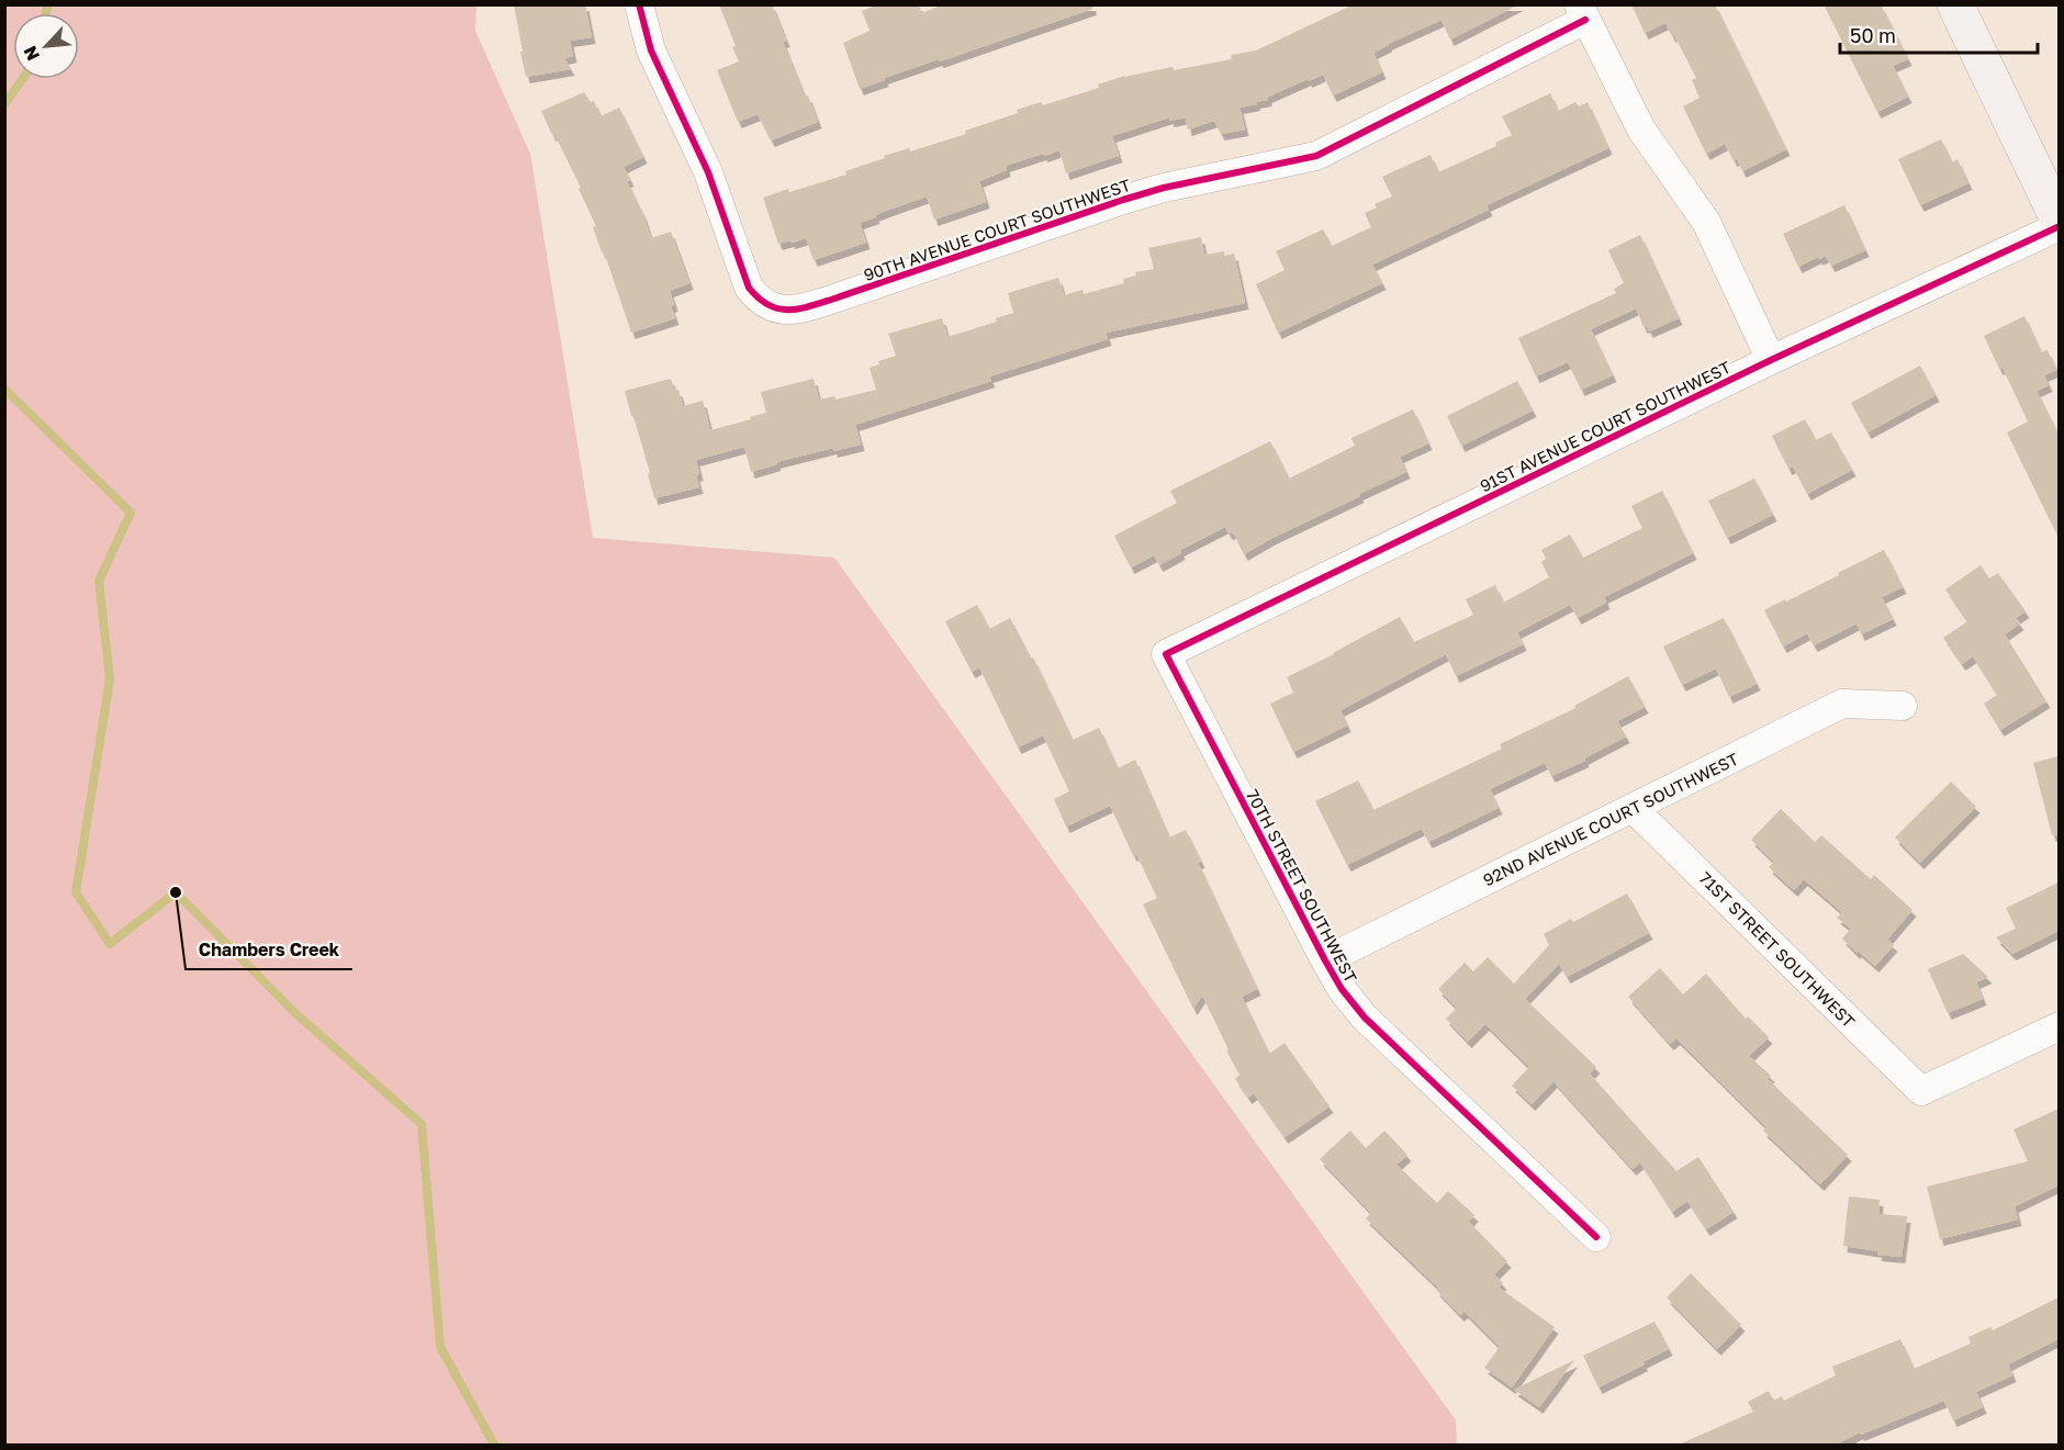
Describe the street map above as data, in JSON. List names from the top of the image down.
{
  "streets": {
    "street": [
      "90TH AVENUE COURT SOUTHWEST",
      "91ST AVENUE COURT SOUTHWEST",
      "92ND AVENUE COURT SOUTHWEST",
      "70TH STREET SOUTHWEST",
      "71ST STREET SOUTHWEST"
    ]
  },
  "crossings": [
    ["91ST AVENUE COURT SOUTHWEST", "70TH STREET SOUTHWEST"],
    ["92ND AVENUE COURT SOUTHWEST", "70TH STREET SOUTHWEST"],
    ["92ND AVENUE COURT SOUTHWEST", "71ST STREET SOUTHWEST"]
  ],
  "places": ["Chambers Creek"],
  "scale_bar": "50 m",
  "north": "bottom left"
}
